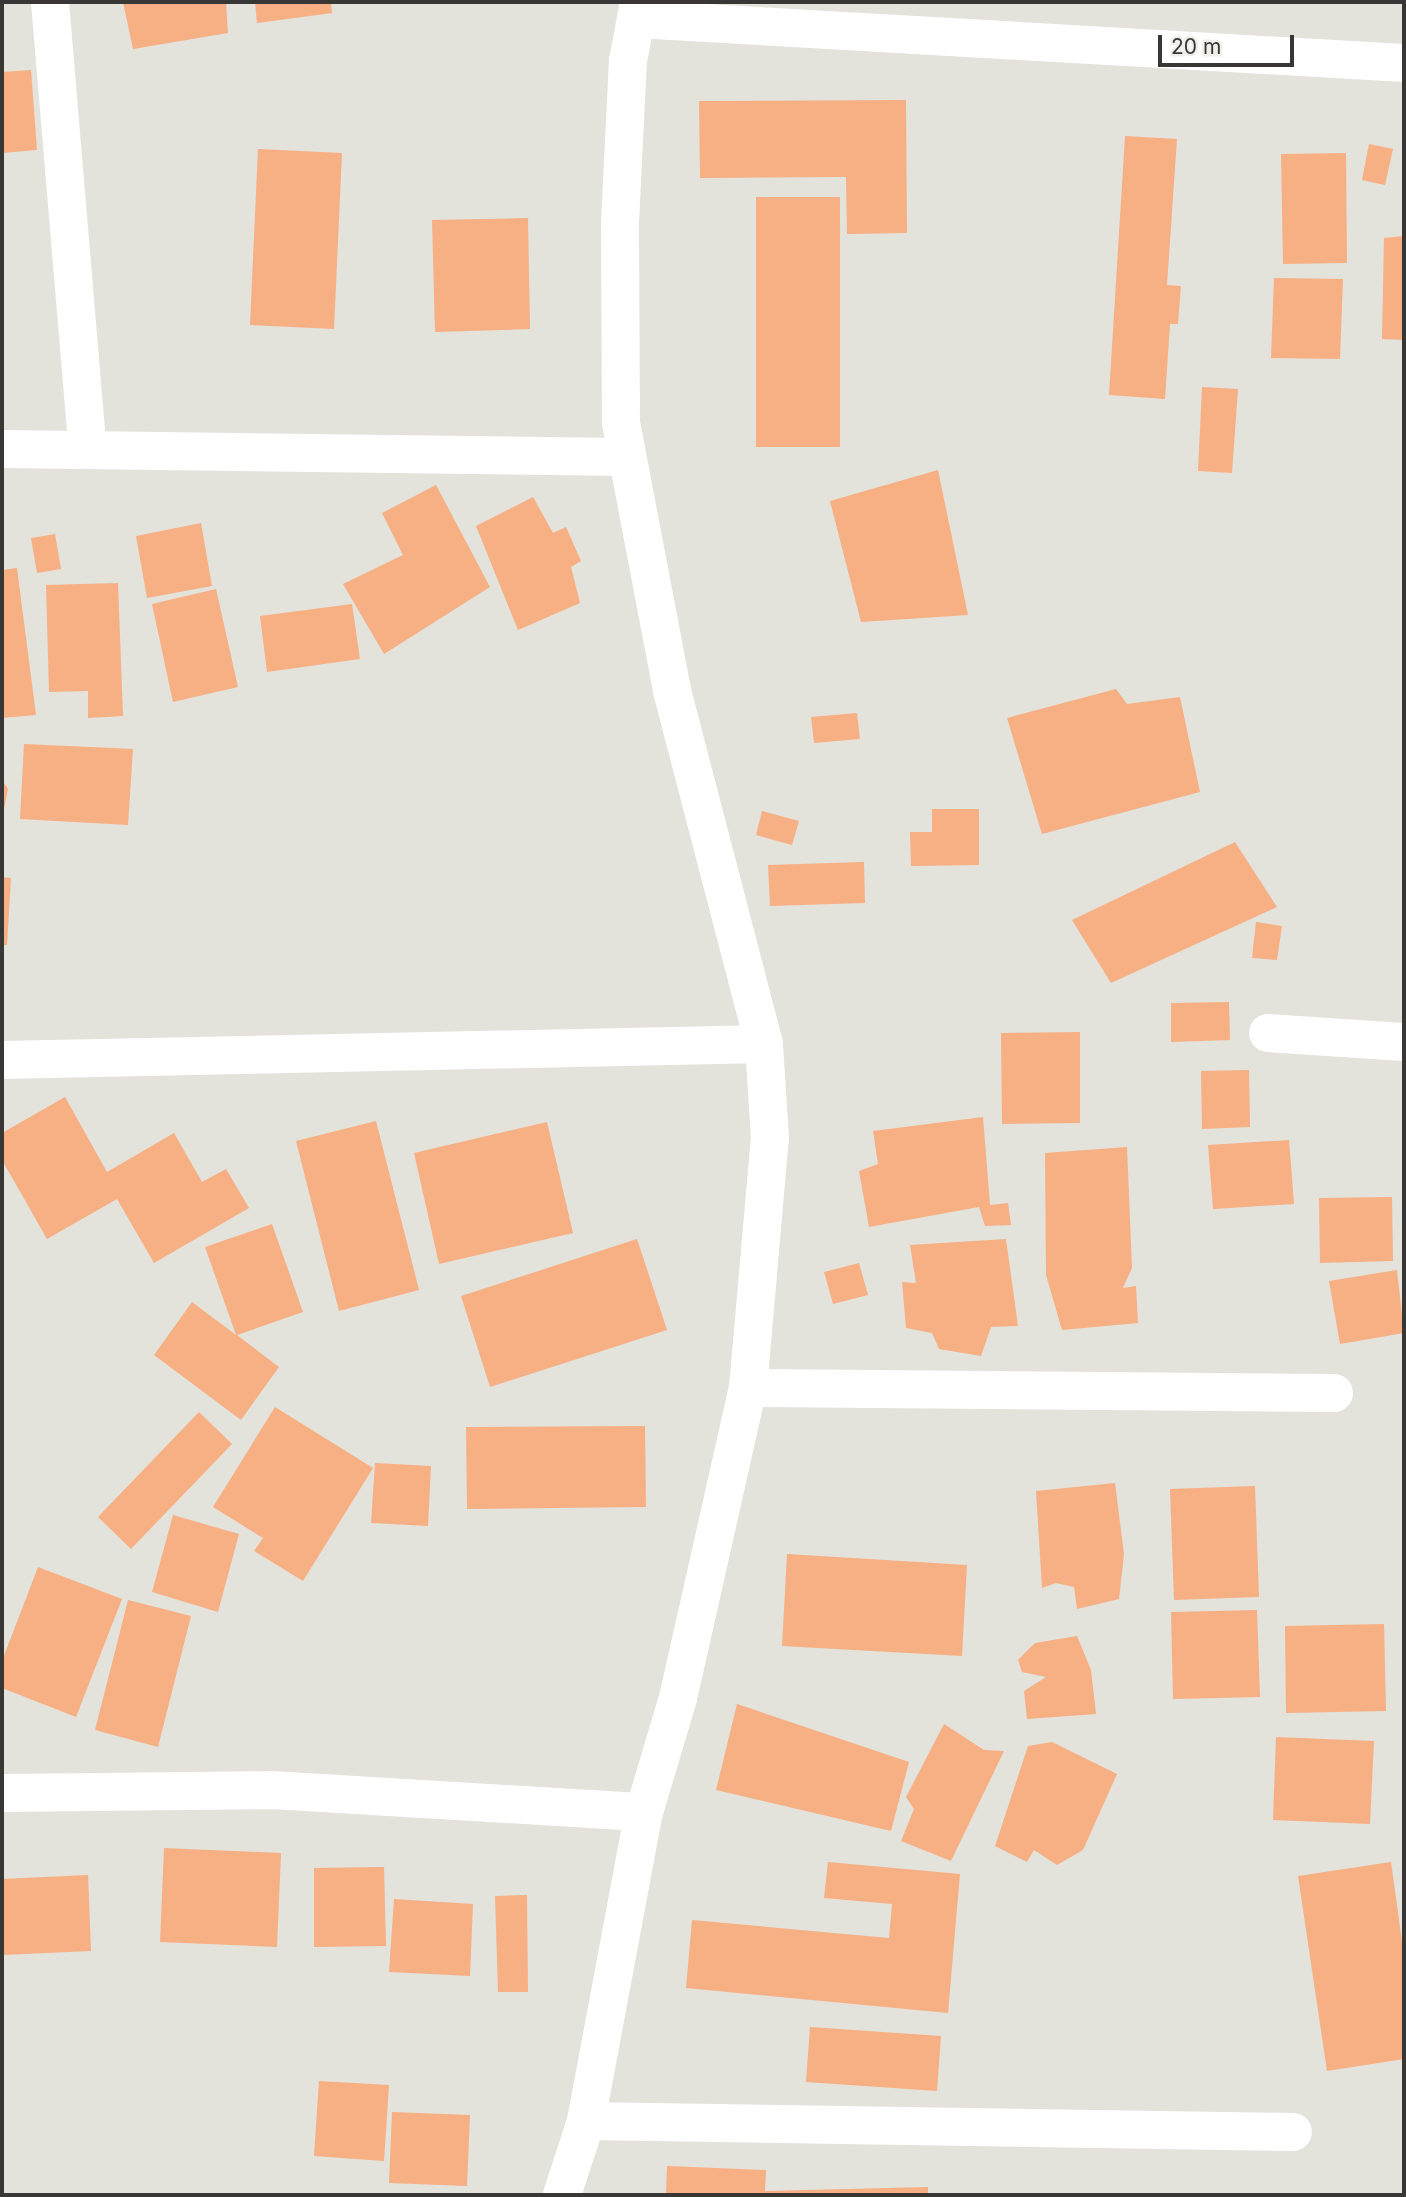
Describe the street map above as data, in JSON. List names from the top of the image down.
{
  "scale_bar": "20 m"
}
